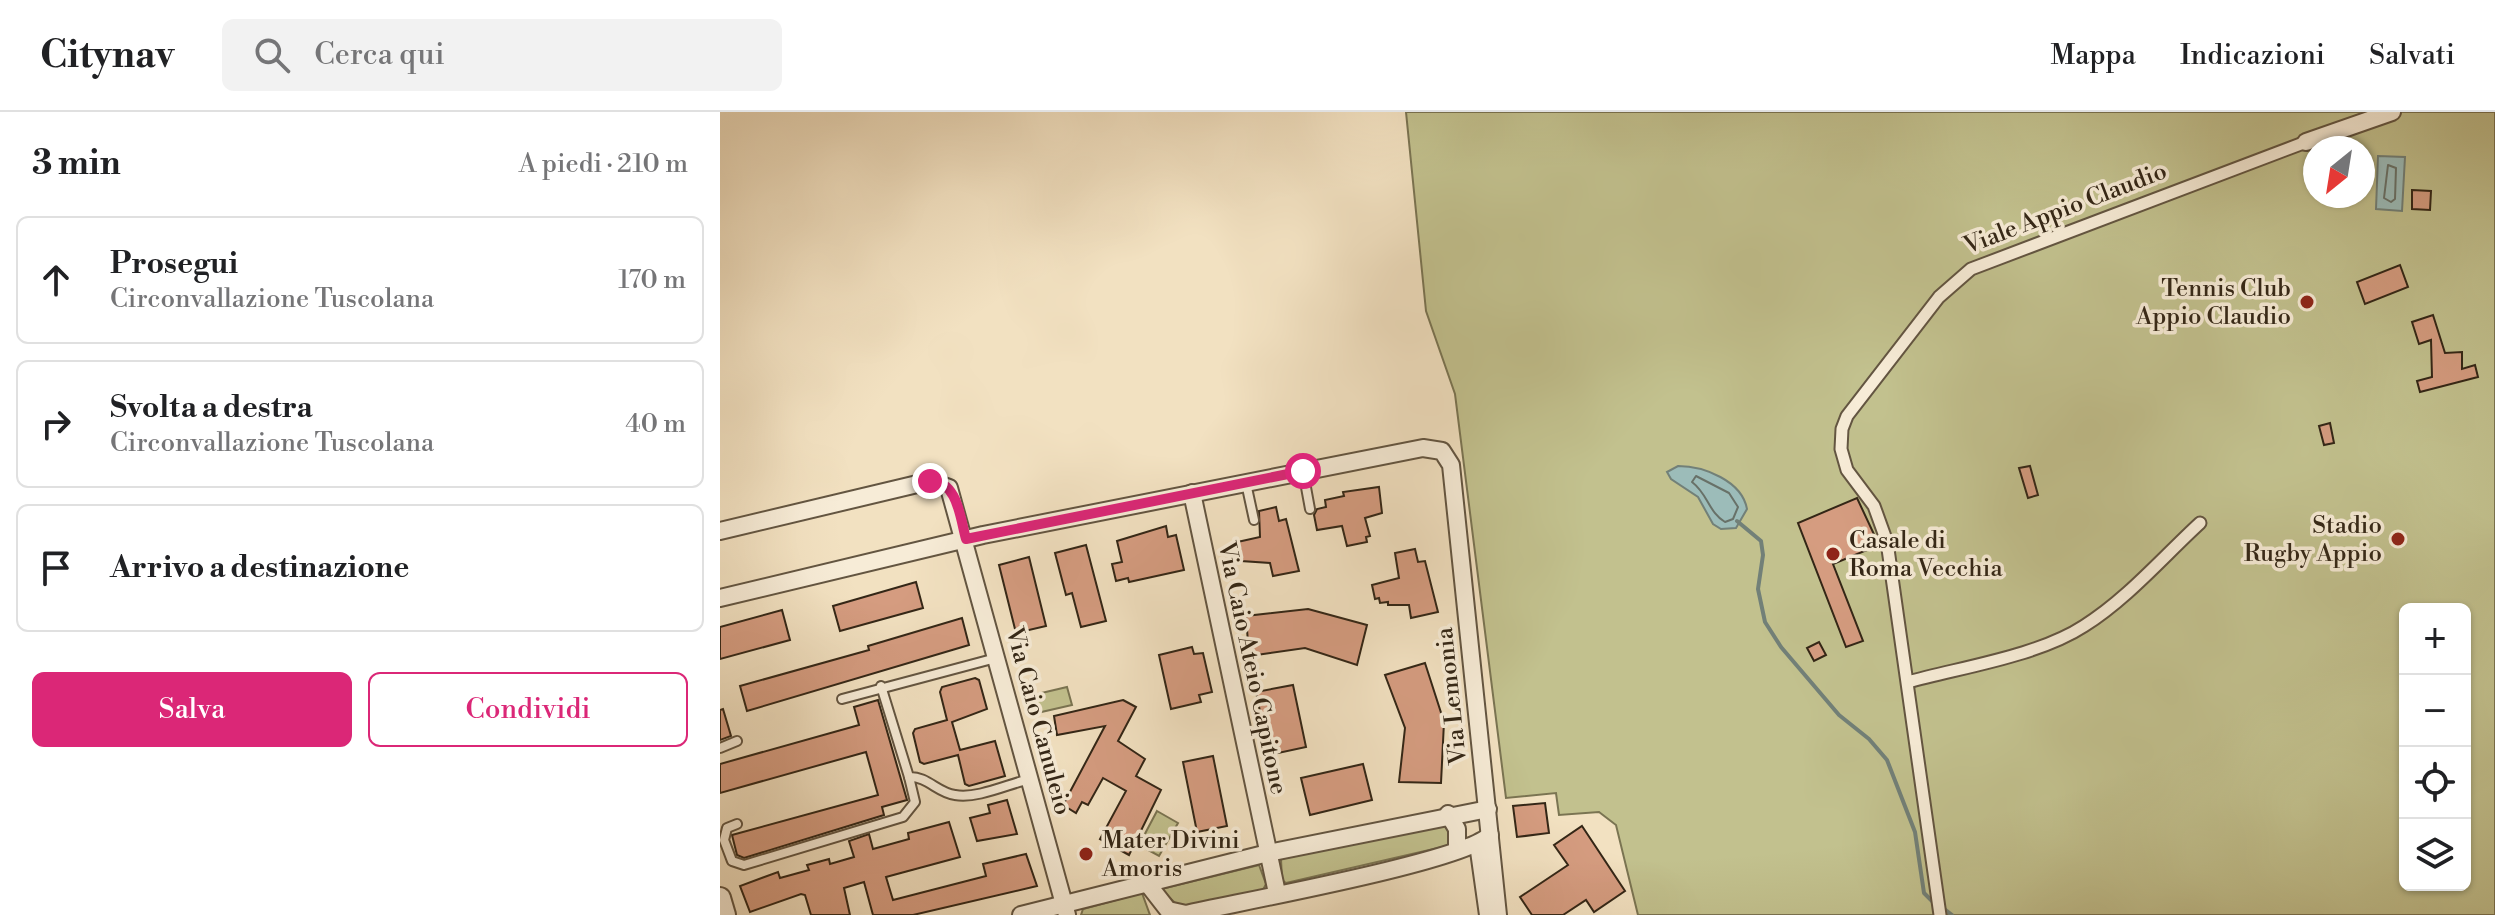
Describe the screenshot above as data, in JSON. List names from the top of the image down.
{
  "streets": {
    "street": [
      "Viale Appio Claudio",
      "Via Caio Ateio Capitone",
      "Via Lemonia",
      "Via Caio Canuleio"
    ]
  },
  "places": [
    "Tennis Club Appio Claudio",
    "Stadio Rugby Appio",
    "Casale di Roma Vecchia",
    "Mater Divini Amoris"
  ],
  "north": "bottom left",
  "page": {
    "header": "Citynav",
    "search": "Cerca qui",
    "nav": ["Mappa", "Indicazioni", "Salvati"],
    "heading": ["3 min", "A piedi · 210 m"],
    "list": [
      ["Prosegui", "Circonvallazione Tuscolana", "170 m"],
      ["Svolta a destra", "Circonvallazione Tuscolana", "40 m"],
      "Arrivo a destinazione"
    ],
    "map_buttons": ["+", "−"],
    "buttons": ["Salva", "Condividi"]
  }
}
